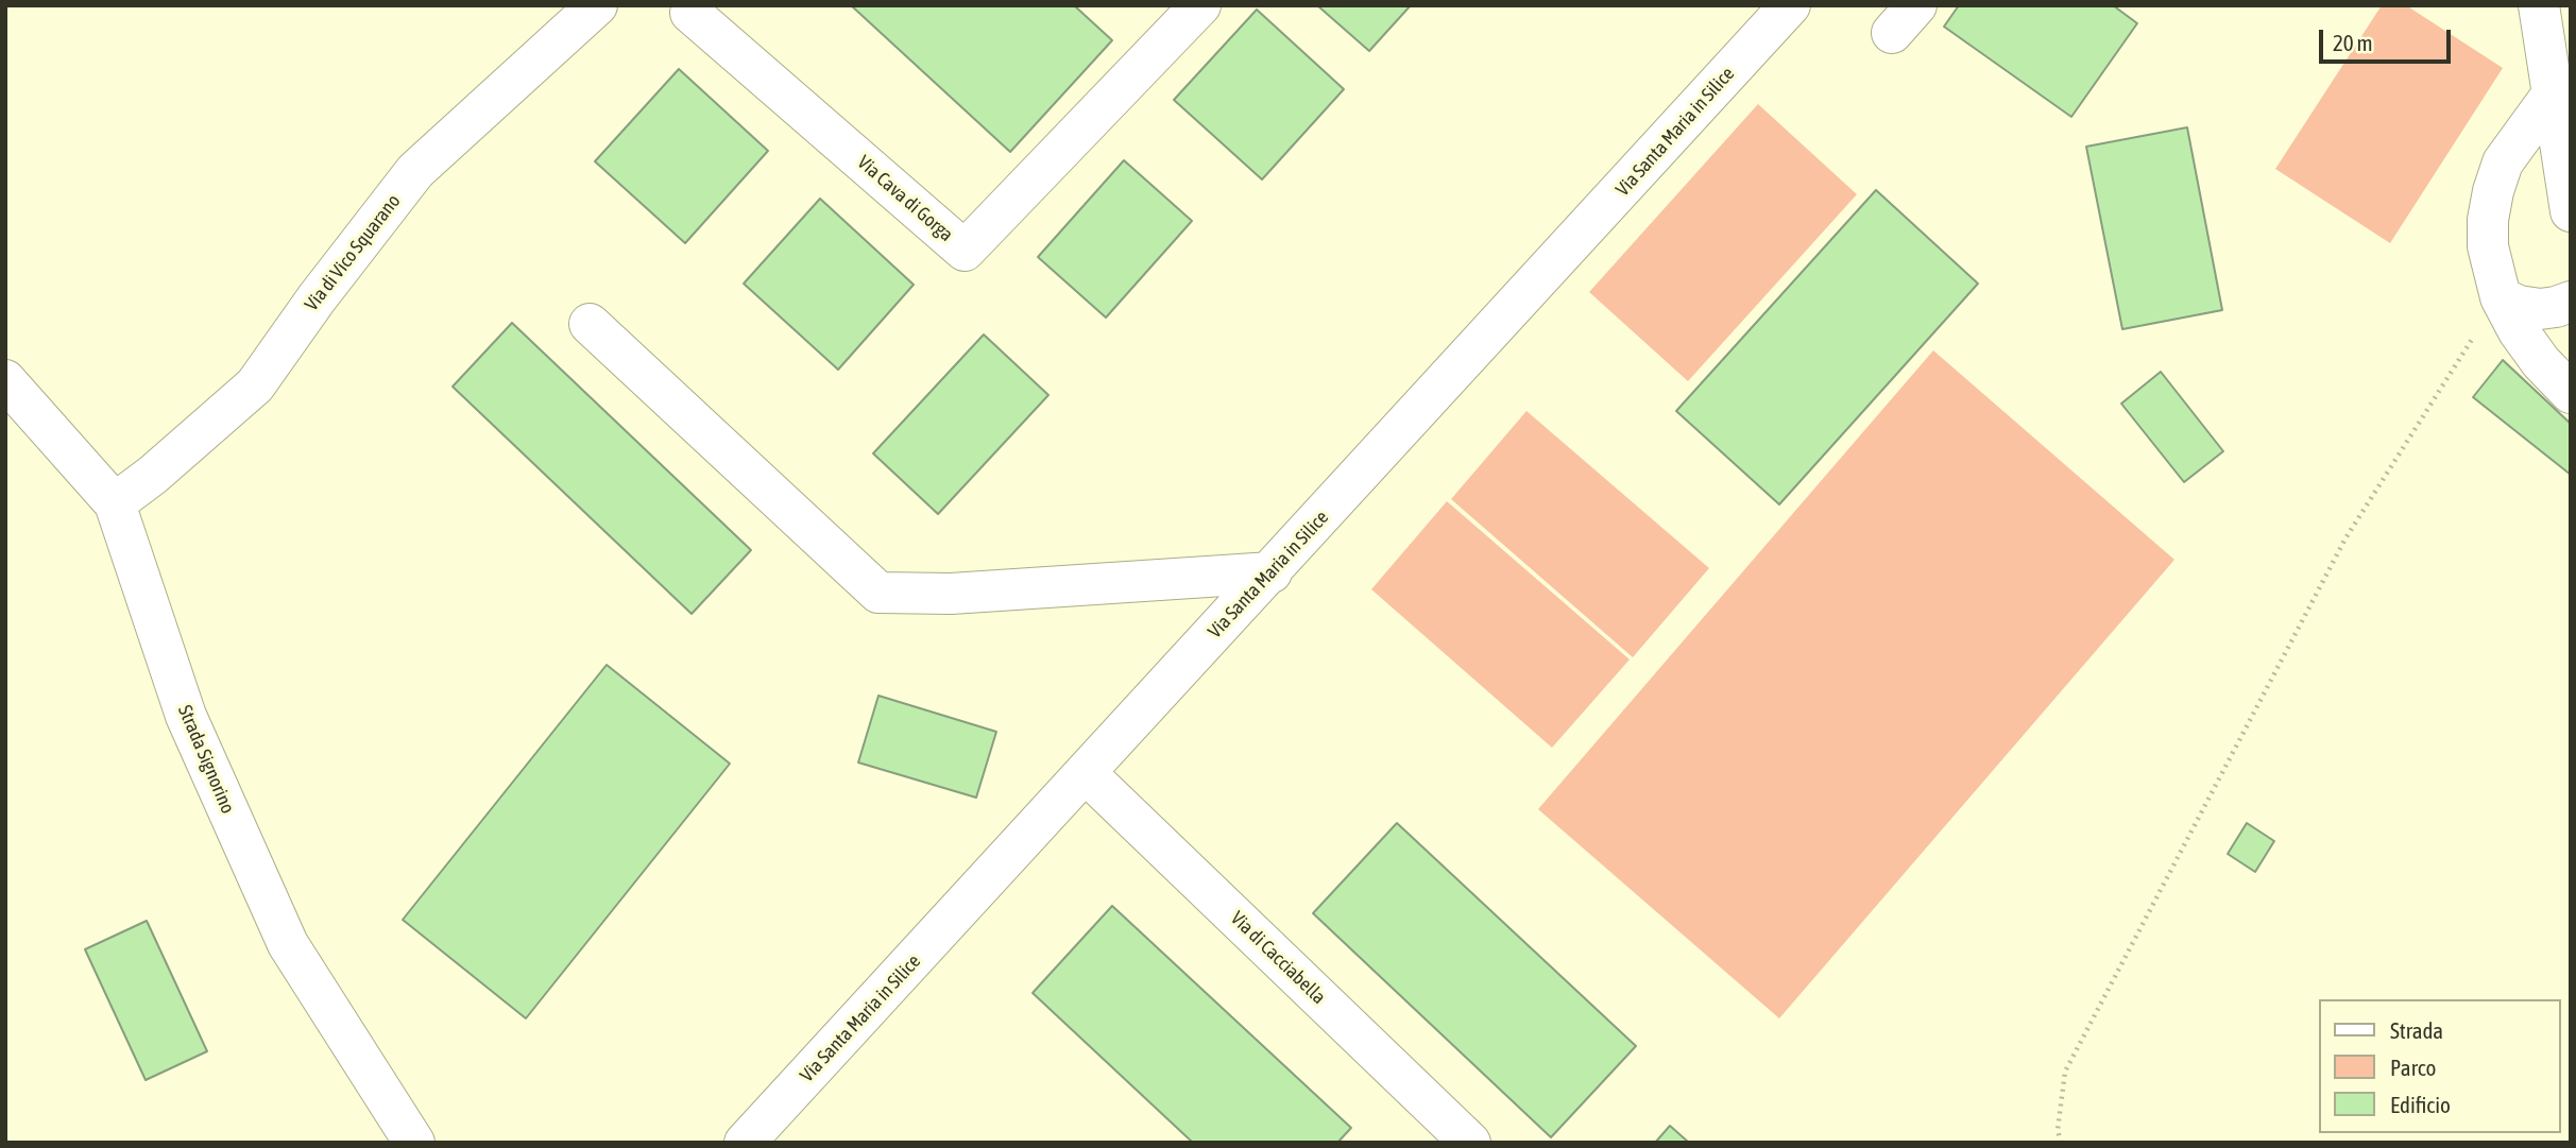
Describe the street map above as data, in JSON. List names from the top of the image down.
{
  "streets": {
    "street": [
      "Via Santa Maria in Silice",
      "Via Cava di Gorga",
      "Via di Vico Squarano",
      "Strada Signorino",
      "Via di Cacciabella"
    ]
  },
  "crossings": [
    ["Via Santa Maria in Silice", "Via di Cacciabella"],
    ["Via di Vico Squarano", "Strada Signorino"]
  ],
  "legend": ["Strada", "Parco", "Edificio"],
  "scale_bar": "20 m"
}
